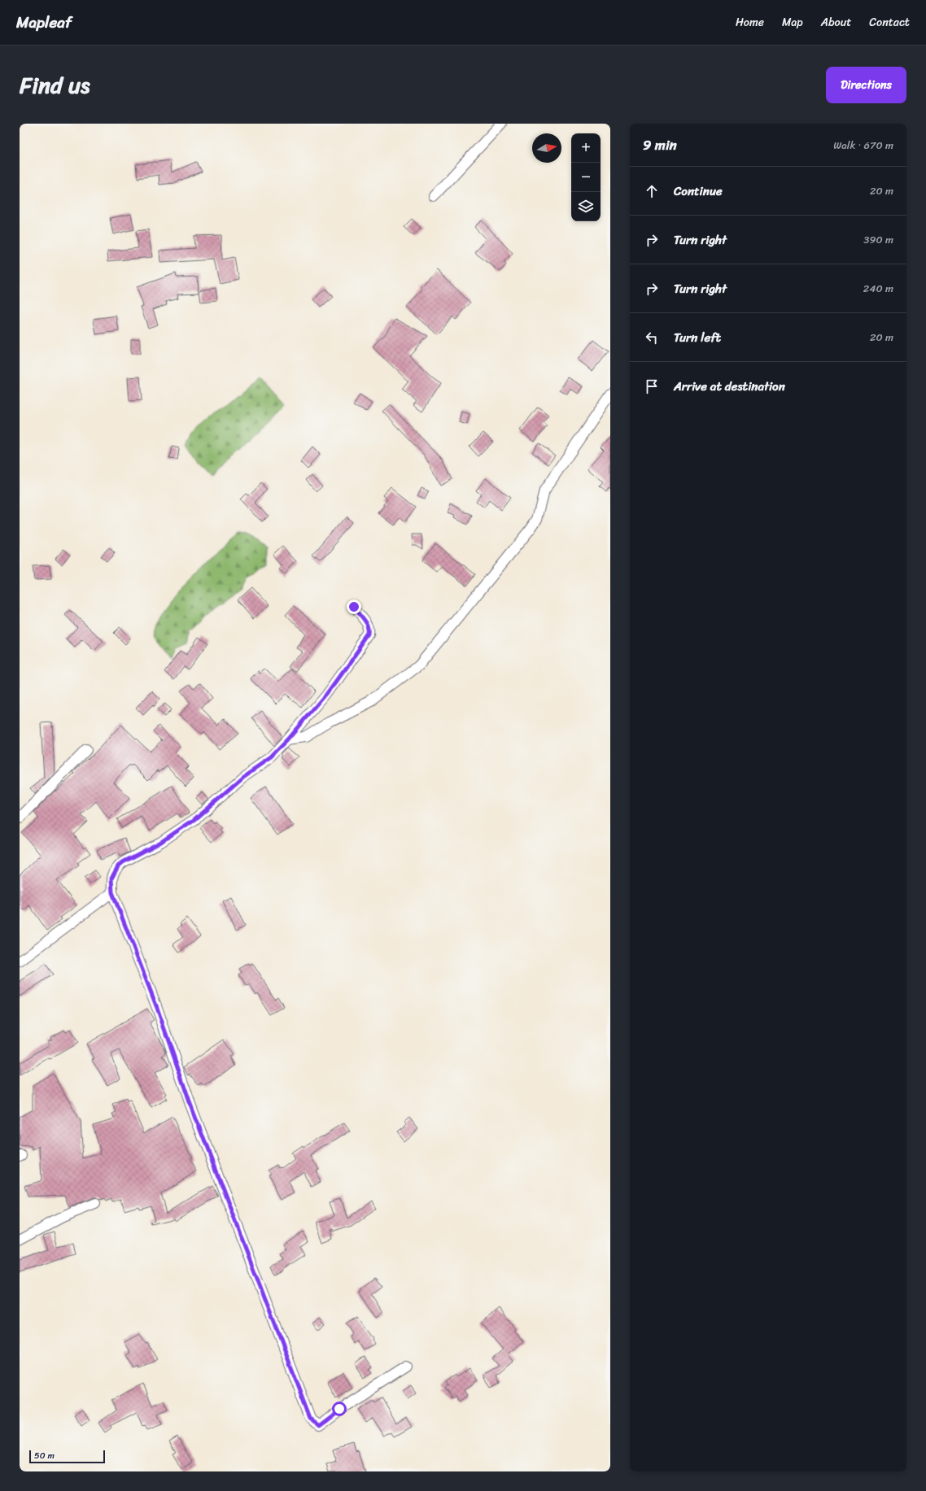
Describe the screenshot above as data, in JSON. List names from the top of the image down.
{
  "scale_bar": "50 m",
  "north": "right",
  "page": {
    "header": "Mapleaf",
    "nav": [
      "Home",
      "Map",
      "About",
      "Contact"
    ],
    "title": "Find us",
    "buttons": "Directions",
    "heading": ["9 min", "Walk · 670 m"],
    "map_buttons": ["+", "−"],
    "list": [
      ["Continue", "20 m"],
      ["Turn right", "390 m"],
      ["Turn right", "240 m"],
      ["Turn left", "20 m"],
      "Arrive at destination"
    ],
    "scale": "50 m"
  }
}
